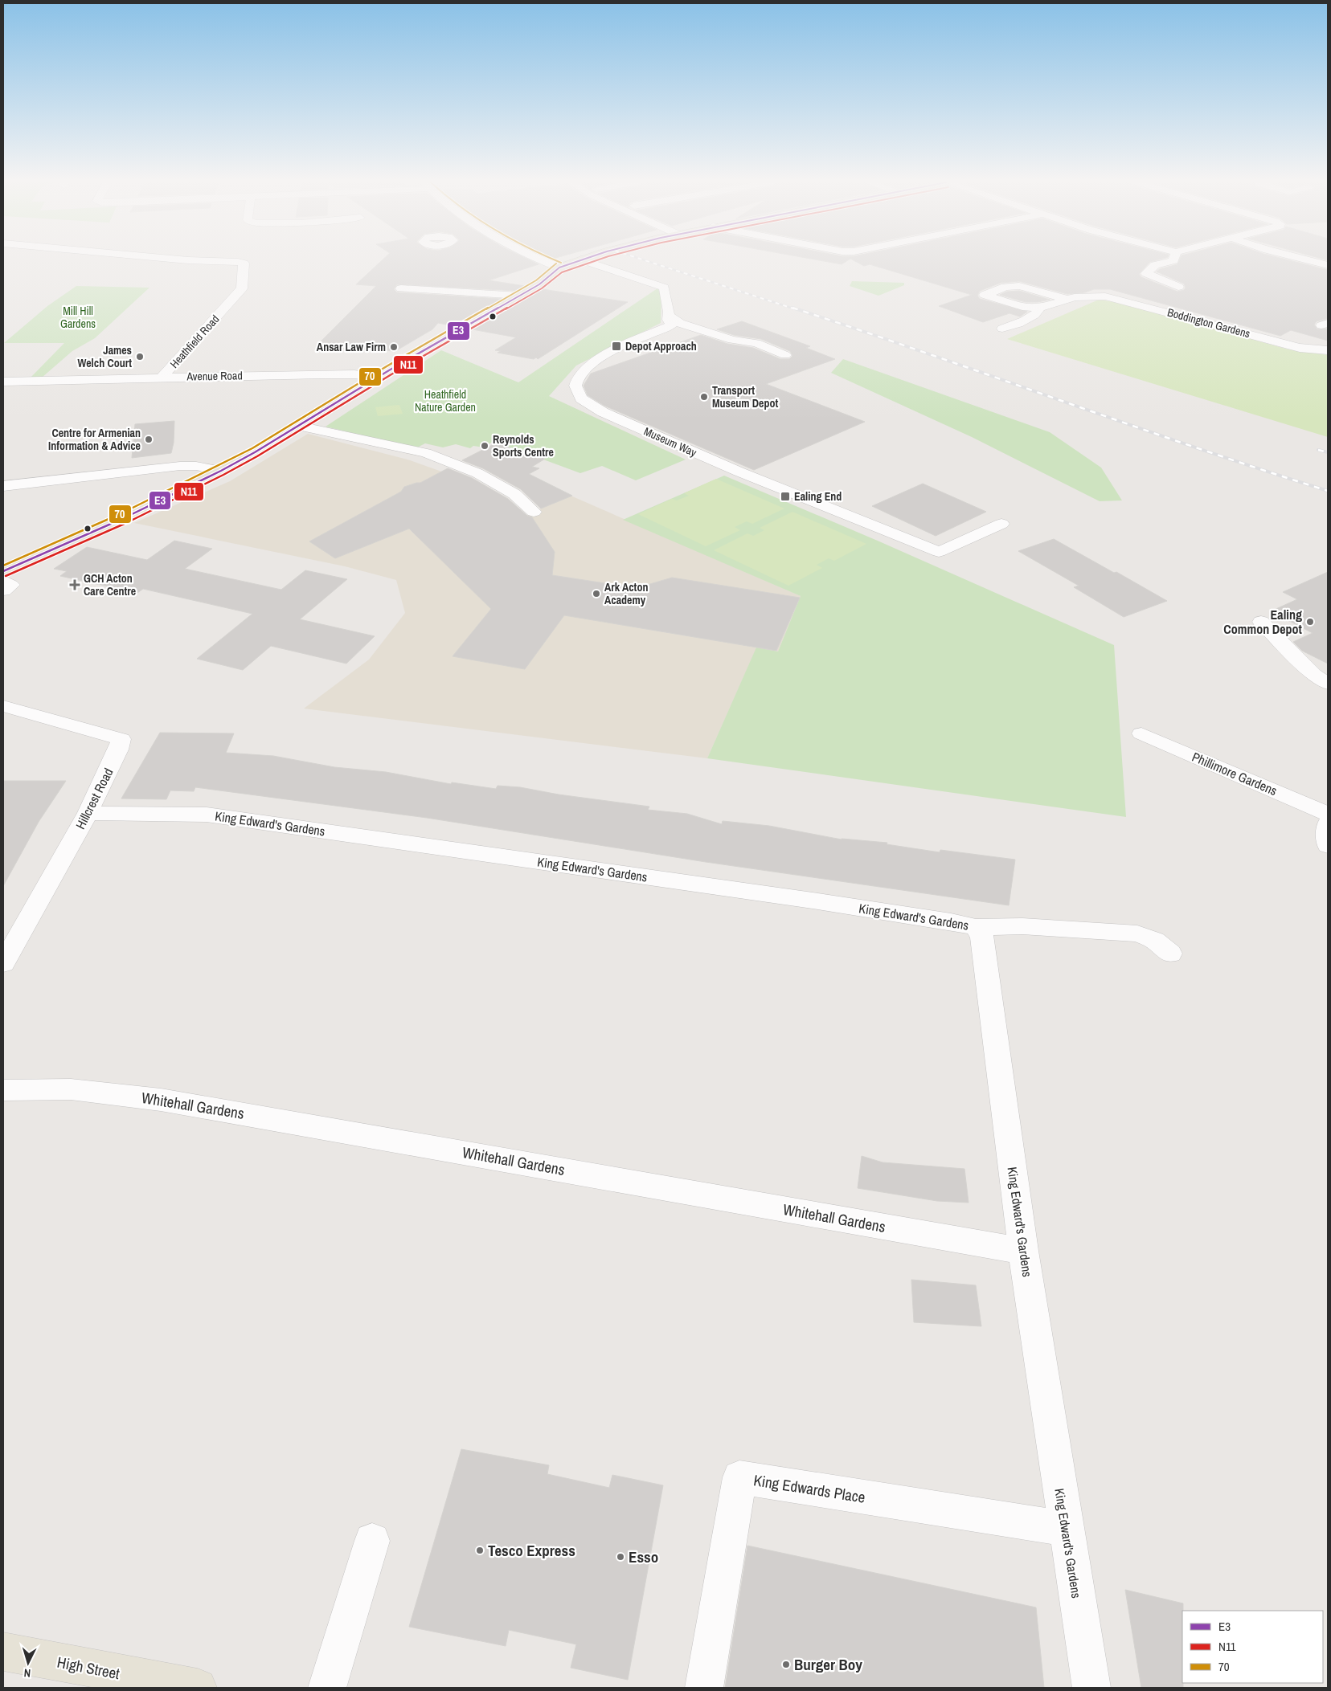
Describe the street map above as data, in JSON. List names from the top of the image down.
{
  "streets": {
    "main road": ["High Street"],
    "street": [
      "Boddington Gardens",
      "Heathfield Road",
      "Avenue Road",
      "Museum Way",
      "Phillimore Gardens",
      "Hillcrest Road",
      "King Edward's Gardens",
      "Whitehall Gardens",
      "King Edwards Place"
    ]
  },
  "crossings": [
    ["Heathfield Road", "Avenue Road"],
    ["Hillcrest Road", "King Edward's Gardens"],
    ["King Edward's Gardens", "Whitehall Gardens"],
    ["King Edward's Gardens", "King Edwards Place"]
  ],
  "parks": ["Mill Hill Gardens", "Heathfield Nature Garden"],
  "places": {
    "transit": ["Depot Approach", "Ealing End"],
    "other": [
      "Ansar Law Firm",
      "James Welch Court",
      "Transport Museum Depot",
      "Centre for Armenian Information & Advice",
      "Reynolds Sports Centre",
      "Ark Acton Academy",
      "Ealing Common Depot",
      "Tesco Express",
      "Esso",
      "Burger Boy"
    ],
    "health": ["GCH Acton Care Centre"]
  },
  "lines": ["transit line E3", "transit line N11", "transit line 70"],
  "legend": ["E3", "N11", "70"],
  "north": "bottom"
}
